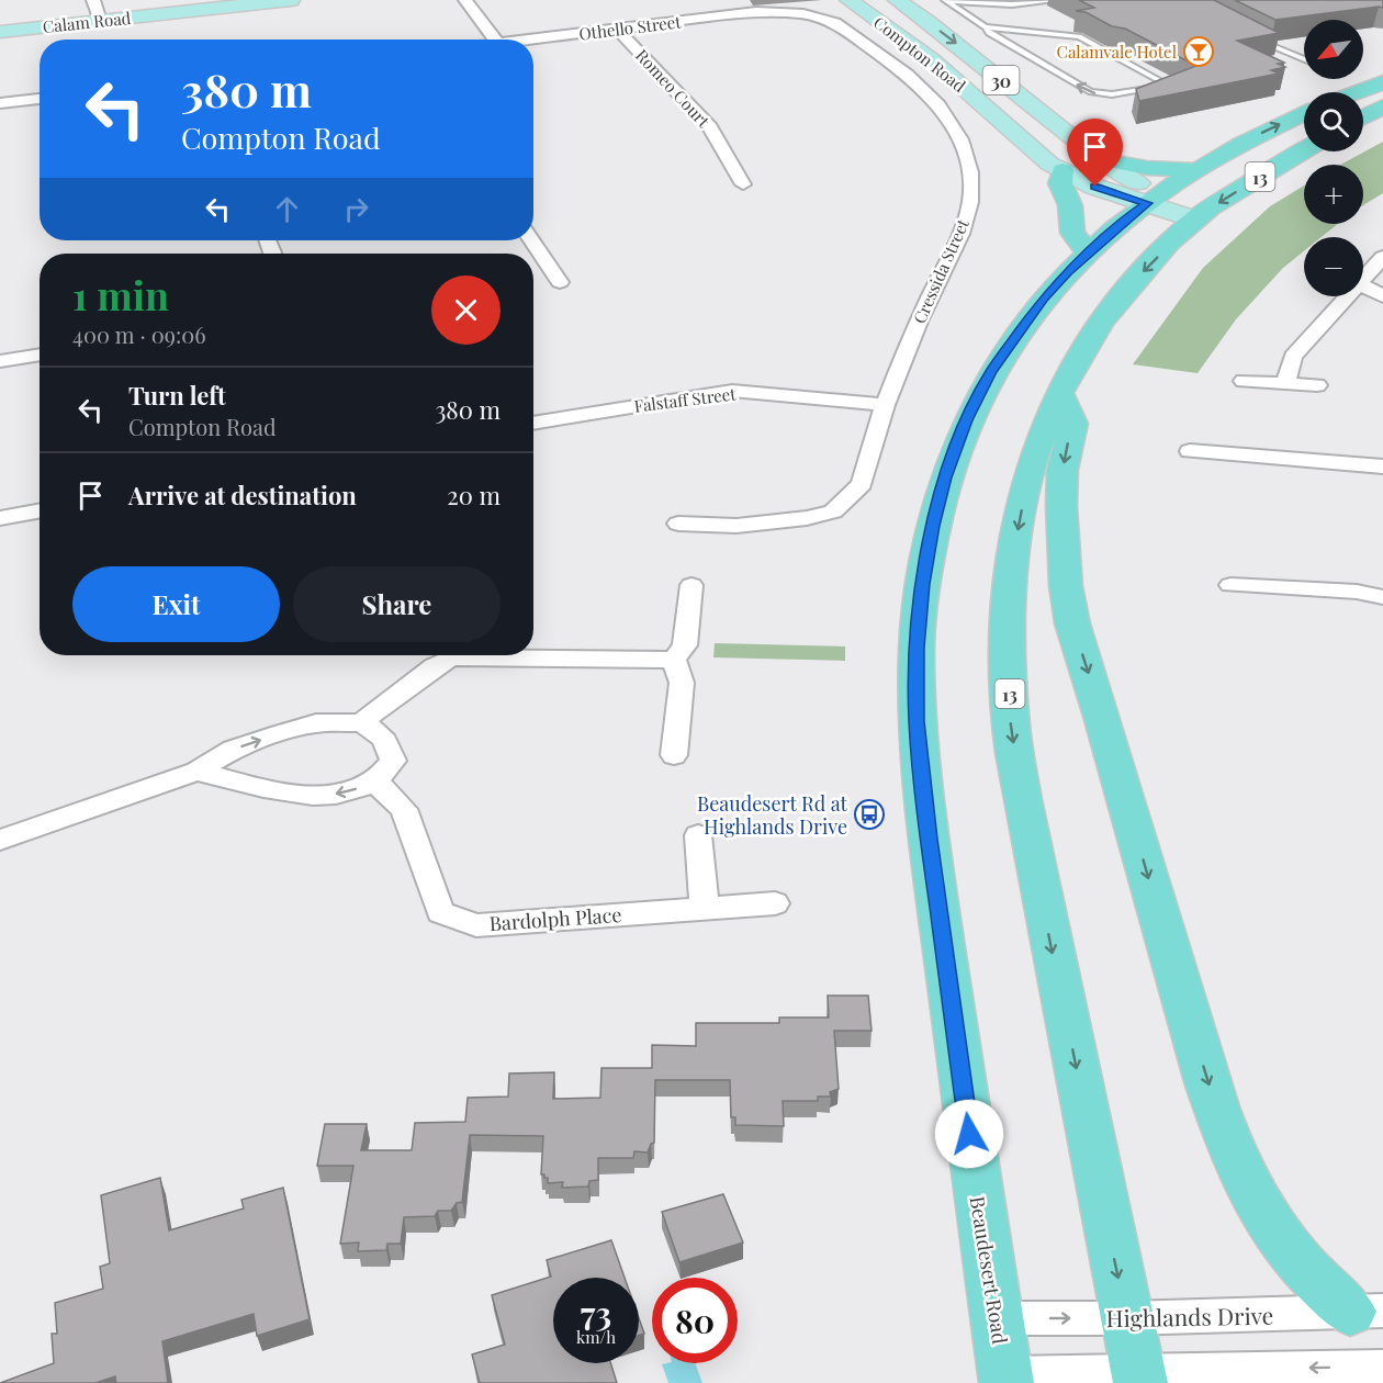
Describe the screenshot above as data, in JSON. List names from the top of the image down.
{
  "streets": {
    "highway": ["13", "Beaudesert Road"],
    "main road": ["Calam Road", "Compton Road", "30"],
    "street": [
      "Othello Street",
      "Romeo Court",
      "Cressida Street",
      "Falstaff Street",
      "Bardolph Place",
      "Highlands Drive"
    ]
  },
  "crossings": [
    ["Othello Street", "Romeo Court"],
    ["Othello Street", "Cressida Street"],
    ["Compton Road", "13"],
    ["Compton Road", "Beaudesert Road"],
    ["13", "Highlands Drive"],
    ["Cressida Street", "Falstaff Street"],
    ["Beaudesert Road", "Highlands Drive"]
  ],
  "places": {
    "bar": ["Calamvale Hotel"],
    "bus stop": ["Beaudesert Rd at Highlands Drive"]
  },
  "north": "bottom left",
  "page": {
    "map_buttons": ["+", "−"],
    "turn": ["380 m", "Compton Road"],
    "heading": ["1 min", "400 m · 09:06"],
    "list": [
      {
        "name": "Turn left",
        "note": "Compton Road",
        "value": "380 m"
      },
      {
        "name": "Arrive at destination",
        "value": "20 m"
      }
    ],
    "buttons": ["Exit", "Share"],
    "speed": "73 km/h",
    "limit": "80"
  }
}
